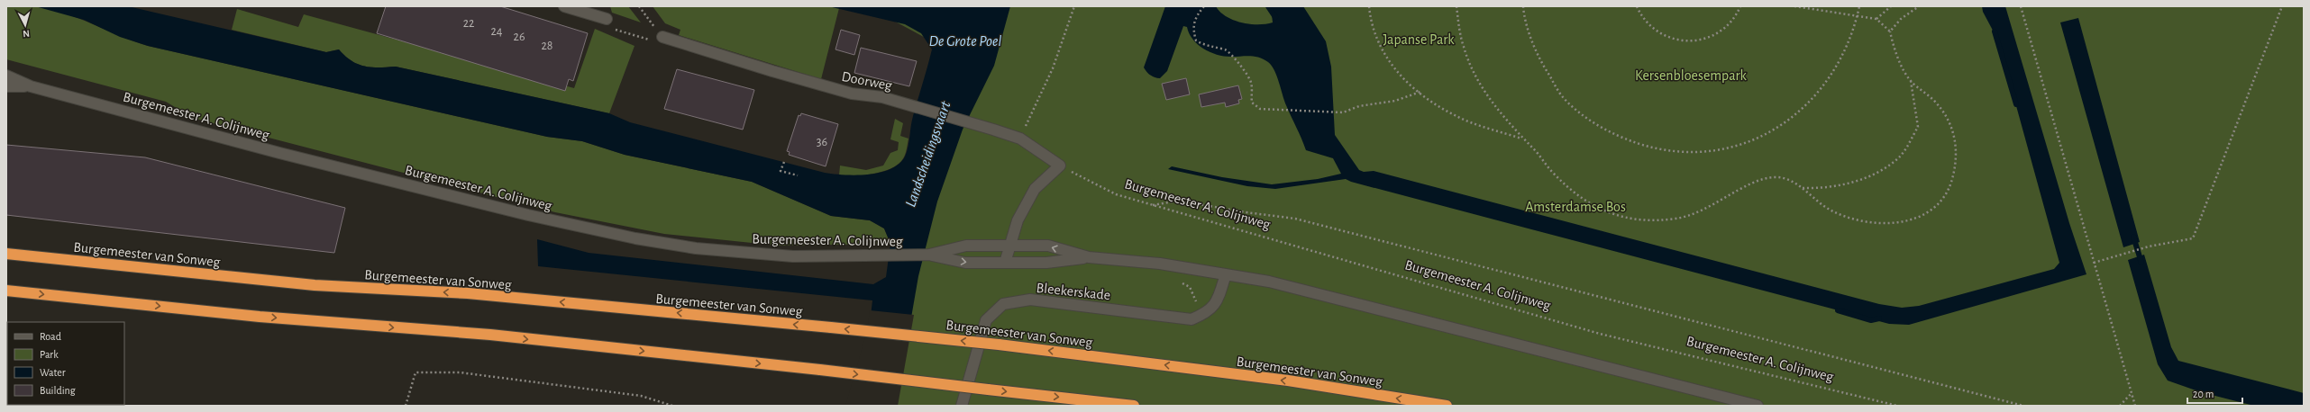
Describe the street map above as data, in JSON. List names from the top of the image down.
{
  "streets": {
    "highway": ["Burgemeester van Sonweg"],
    "street": ["Doorweg", "Burgemeester A. Colijnweg", "Bleekerskade"]
  },
  "crossings": [
    ["Doorweg", "Burgemeester A. Colijnweg"],
    ["Burgemeester A. Colijnweg", "Bleekerskade"]
  ],
  "water": ["De Grote Poel", "Landscheidingsvaart"],
  "parks": ["Japanse Park", "Kersenbloesempark", "Amsterdamse Bos"],
  "house_numbers": [
    "22",
    "24",
    "26",
    "28",
    "36"
  ],
  "legend": [
    "Road",
    "Park",
    "Water",
    "Building"
  ],
  "scale_bar": "20 m",
  "north": "bottom"
}
